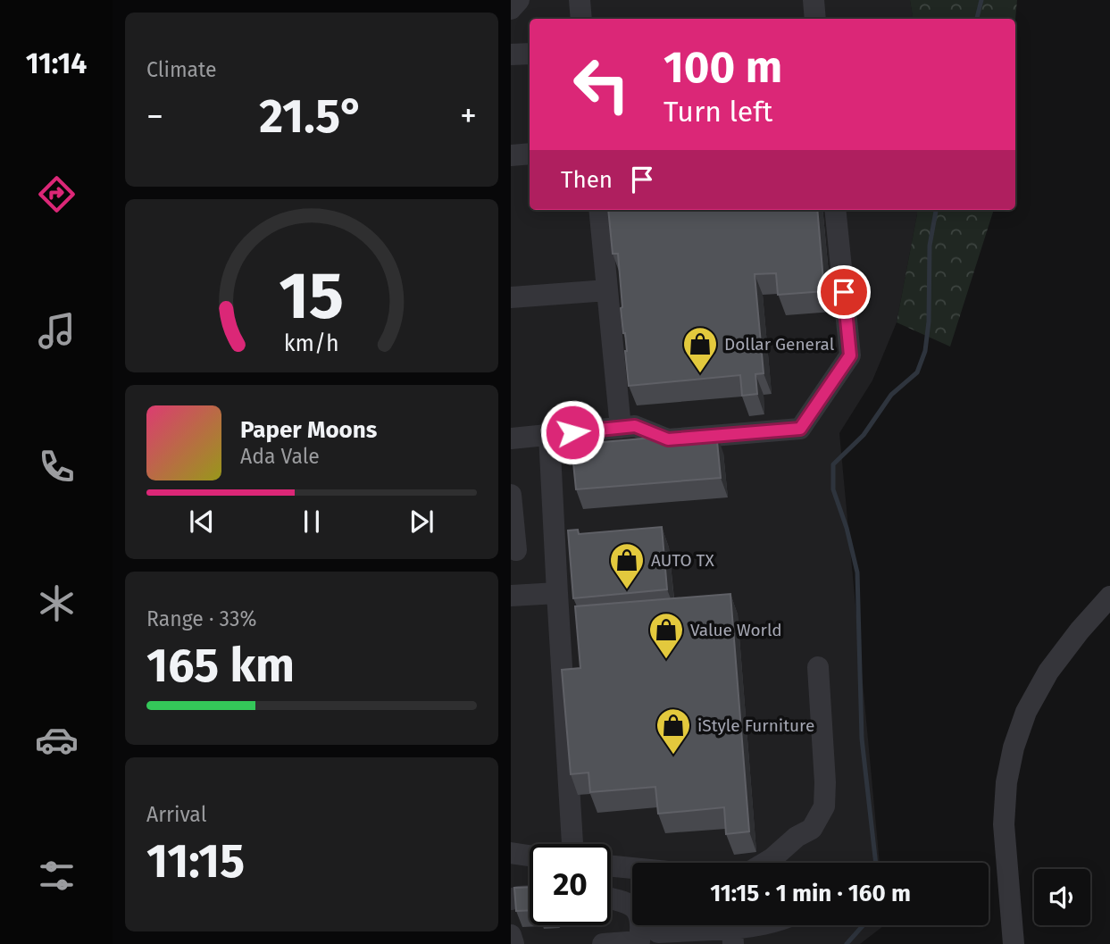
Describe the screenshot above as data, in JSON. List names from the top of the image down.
{
  "places": {
    "shop": [
      "Dollar General",
      "AUTO TX",
      "Value World",
      "iStyle Furniture"
    ]
  },
  "page": {
    "tabs": "11:14",
    "tile": [
      "Climate",
      ["Range · 33%", "165 km"],
      ["Arrival", "11:15"]
    ],
    "turn": ["100 m", "Turn left"],
    "heat": ["−", "21.5°", "+"],
    "then": "Then",
    "song": ["Paper Moons", "Ada Vale"],
    "limit": "20",
    "trip": "11:15 · 1 min · 160 m",
    "gauge": ["15", "km/h"]
  }
}
